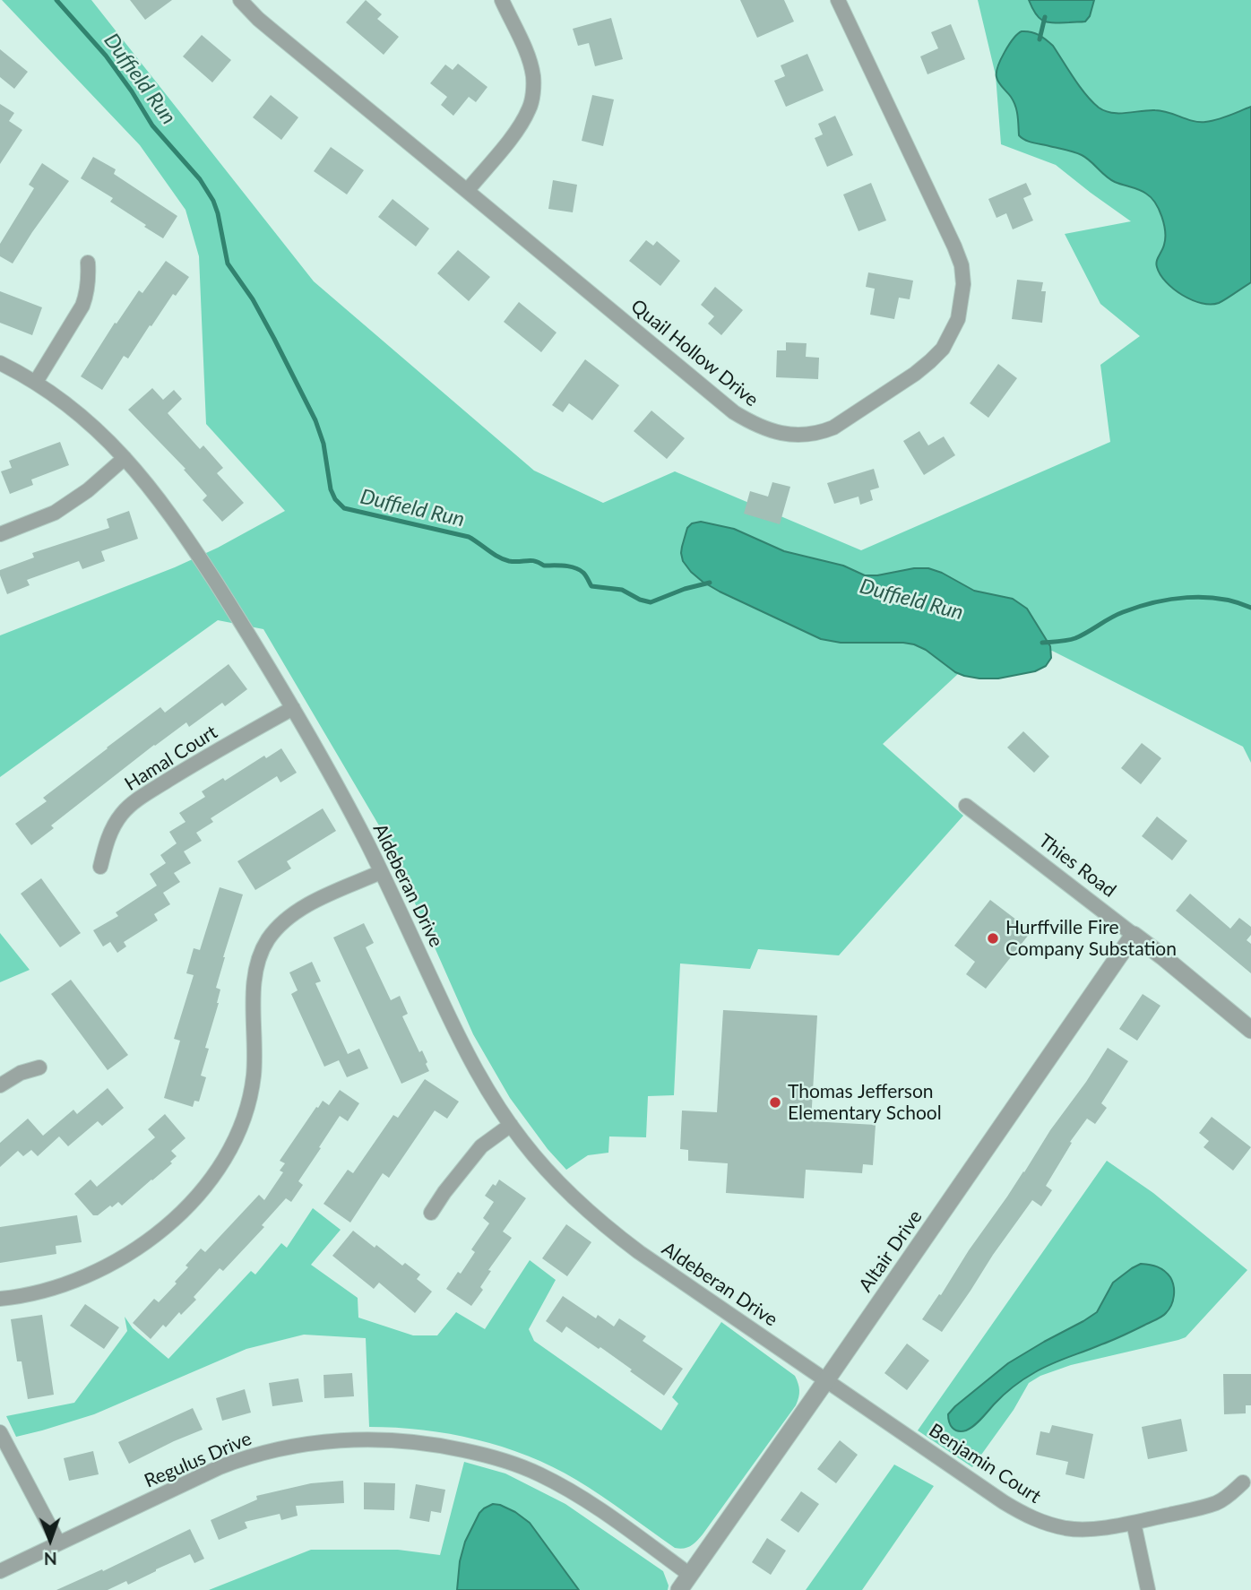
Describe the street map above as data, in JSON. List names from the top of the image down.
{
  "streets": {
    "street": [
      "Quail Hollow Drive",
      "Hamal Court",
      "Thies Road",
      "Aldeberan Drive",
      "Altair Drive",
      "Regulus Drive",
      "Benjamin Court"
    ]
  },
  "crossings": [
    ["Hamal Court", "Aldeberan Drive"],
    ["Thies Road", "Altair Drive"],
    ["Aldeberan Drive", "Altair Drive"],
    ["Aldeberan Drive", "Benjamin Court"],
    ["Altair Drive", "Regulus Drive"],
    ["Altair Drive", "Benjamin Court"]
  ],
  "water": ["Duffield Run"],
  "places": ["Hurffville Fire Company Substation", "Thomas Jefferson Elementary School"],
  "north": "bottom"
}
